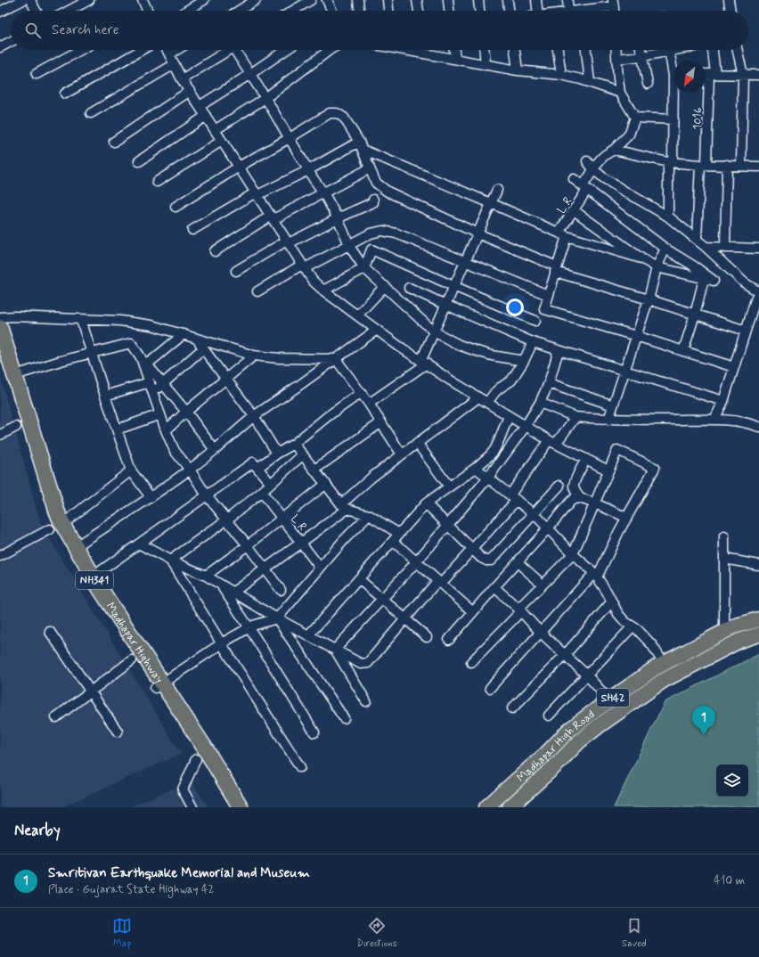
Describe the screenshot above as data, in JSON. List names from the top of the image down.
{
  "streets": {
    "highway": ["NH341", "Madhapar Highway"],
    "main road": ["SH42", "Madhapar High Road"],
    "street": ["1016", "L R"]
  },
  "north": "bottom left",
  "page": {
    "search": "Search here",
    "pins": "1",
    "heading": "Nearby",
    "list": [
      {
        "mark": "1",
        "name": "Smritivan Earthquake Memorial and Museum",
        "note": "Place · Gujarat State Highway 42",
        "value": "410 m"
      }
    ],
    "nav": ["Map", "Directions", "Saved"]
  }
}
